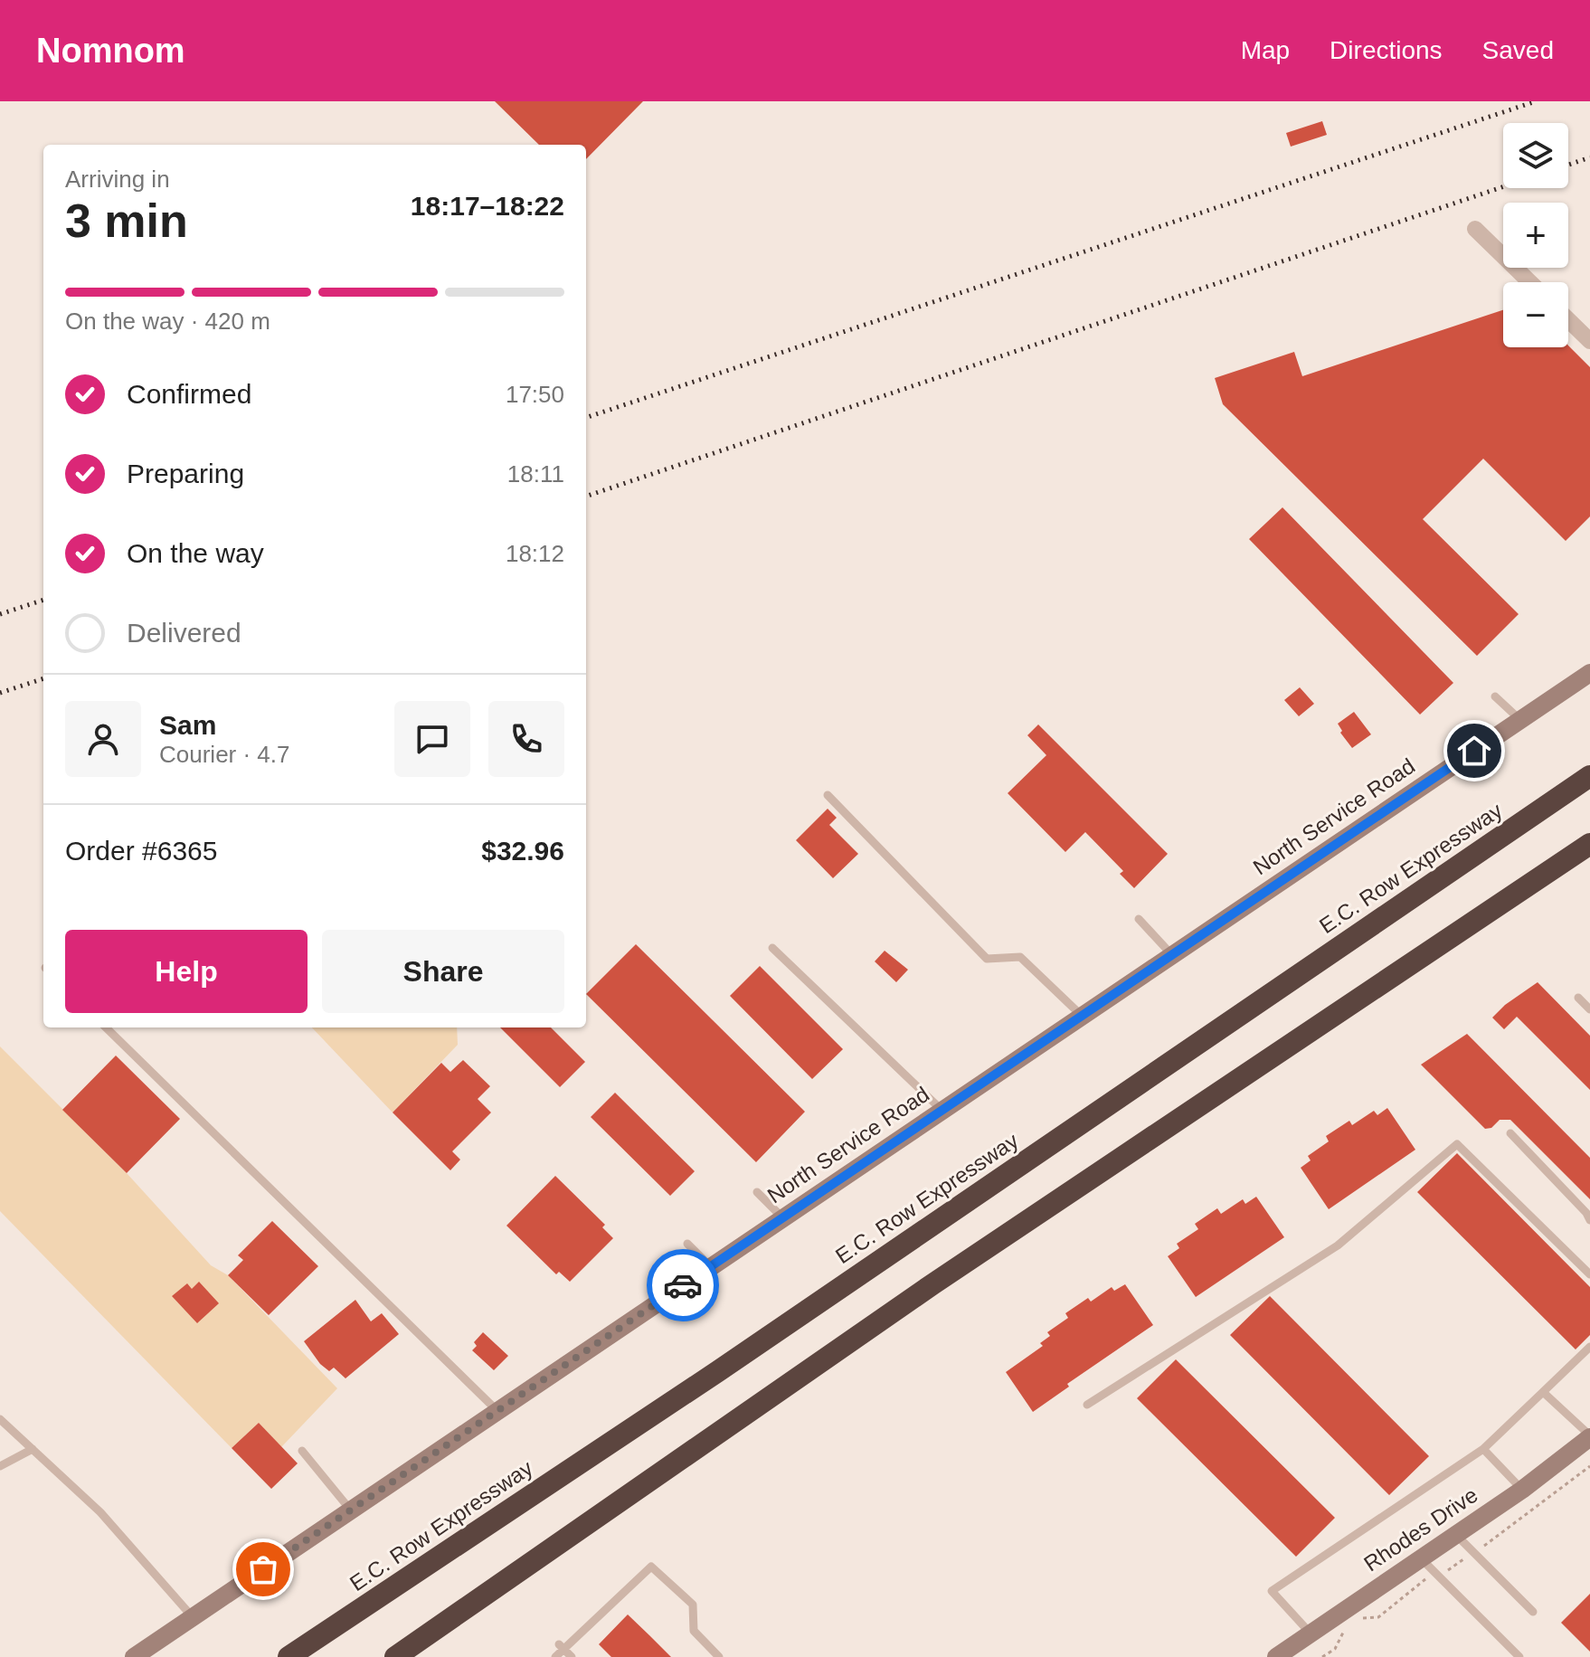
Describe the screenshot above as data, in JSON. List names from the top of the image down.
{
  "streets": {
    "highway": ["E.C. Row Expressway"],
    "street": ["North Service Road", "Rhodes Drive"]
  },
  "page": {
    "header": "Nomnom",
    "nav": ["Map", "Directions", "Saved"],
    "map_buttons": ["+", "−"],
    "heading": ["3 min", "Arriving in", "18:17–18:22"],
    "panel": [
      "Sam",
      "Courier · 4.7",
      "Order #6365",
      "$32.96"
    ],
    "bar": "On the way · 420 m",
    "list": [
      ["Confirmed", "17:50"],
      ["Preparing", "18:11"],
      ["On the way", "18:12"],
      "Delivered"
    ],
    "buttons": ["Help", "Share"]
  }
}
